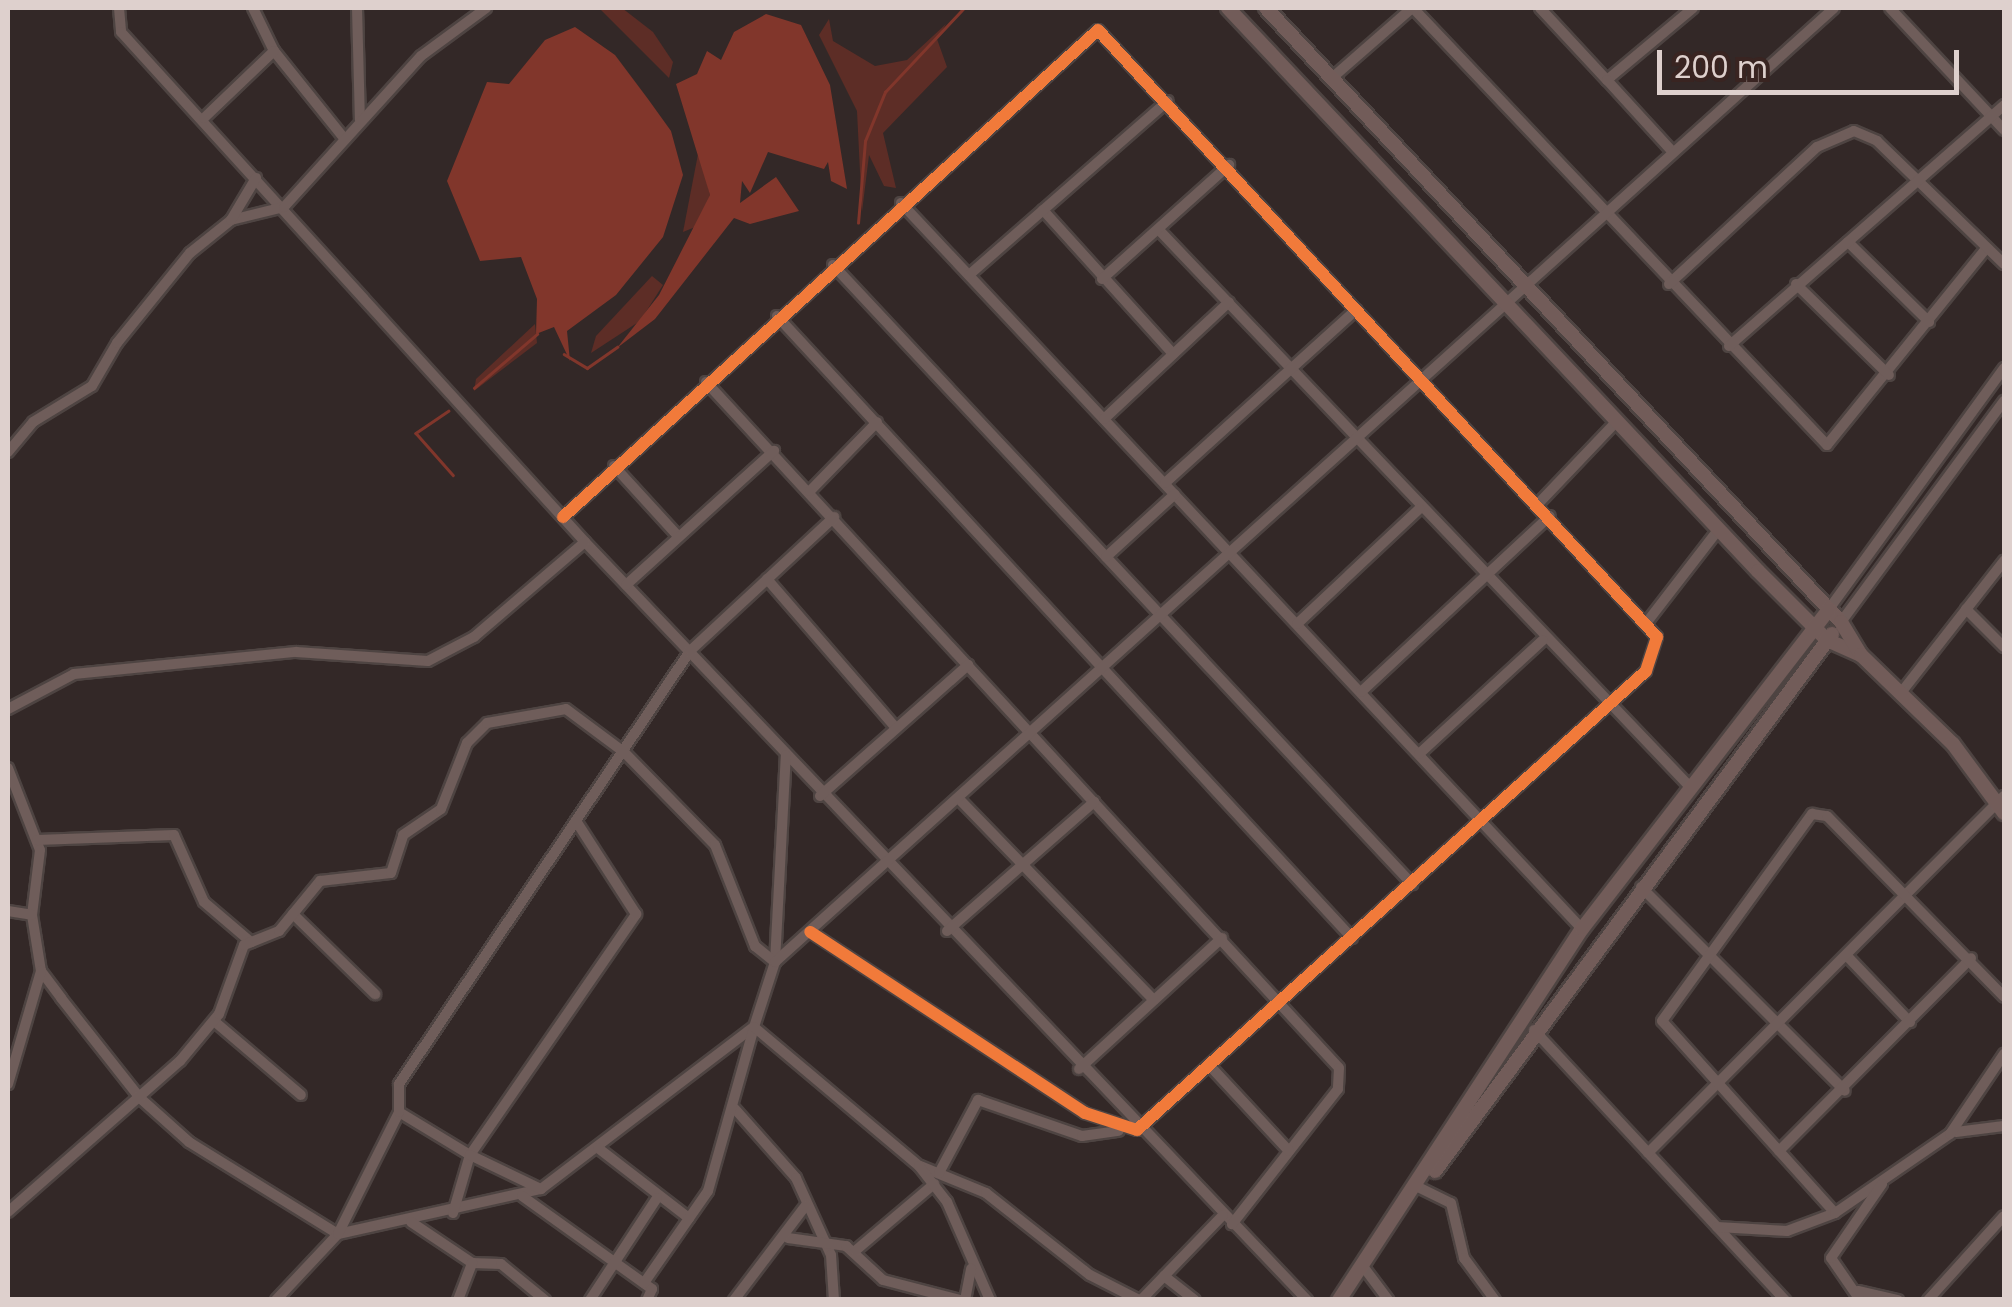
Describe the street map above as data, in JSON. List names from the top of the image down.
{
  "scale_bar": "200 m"
}
